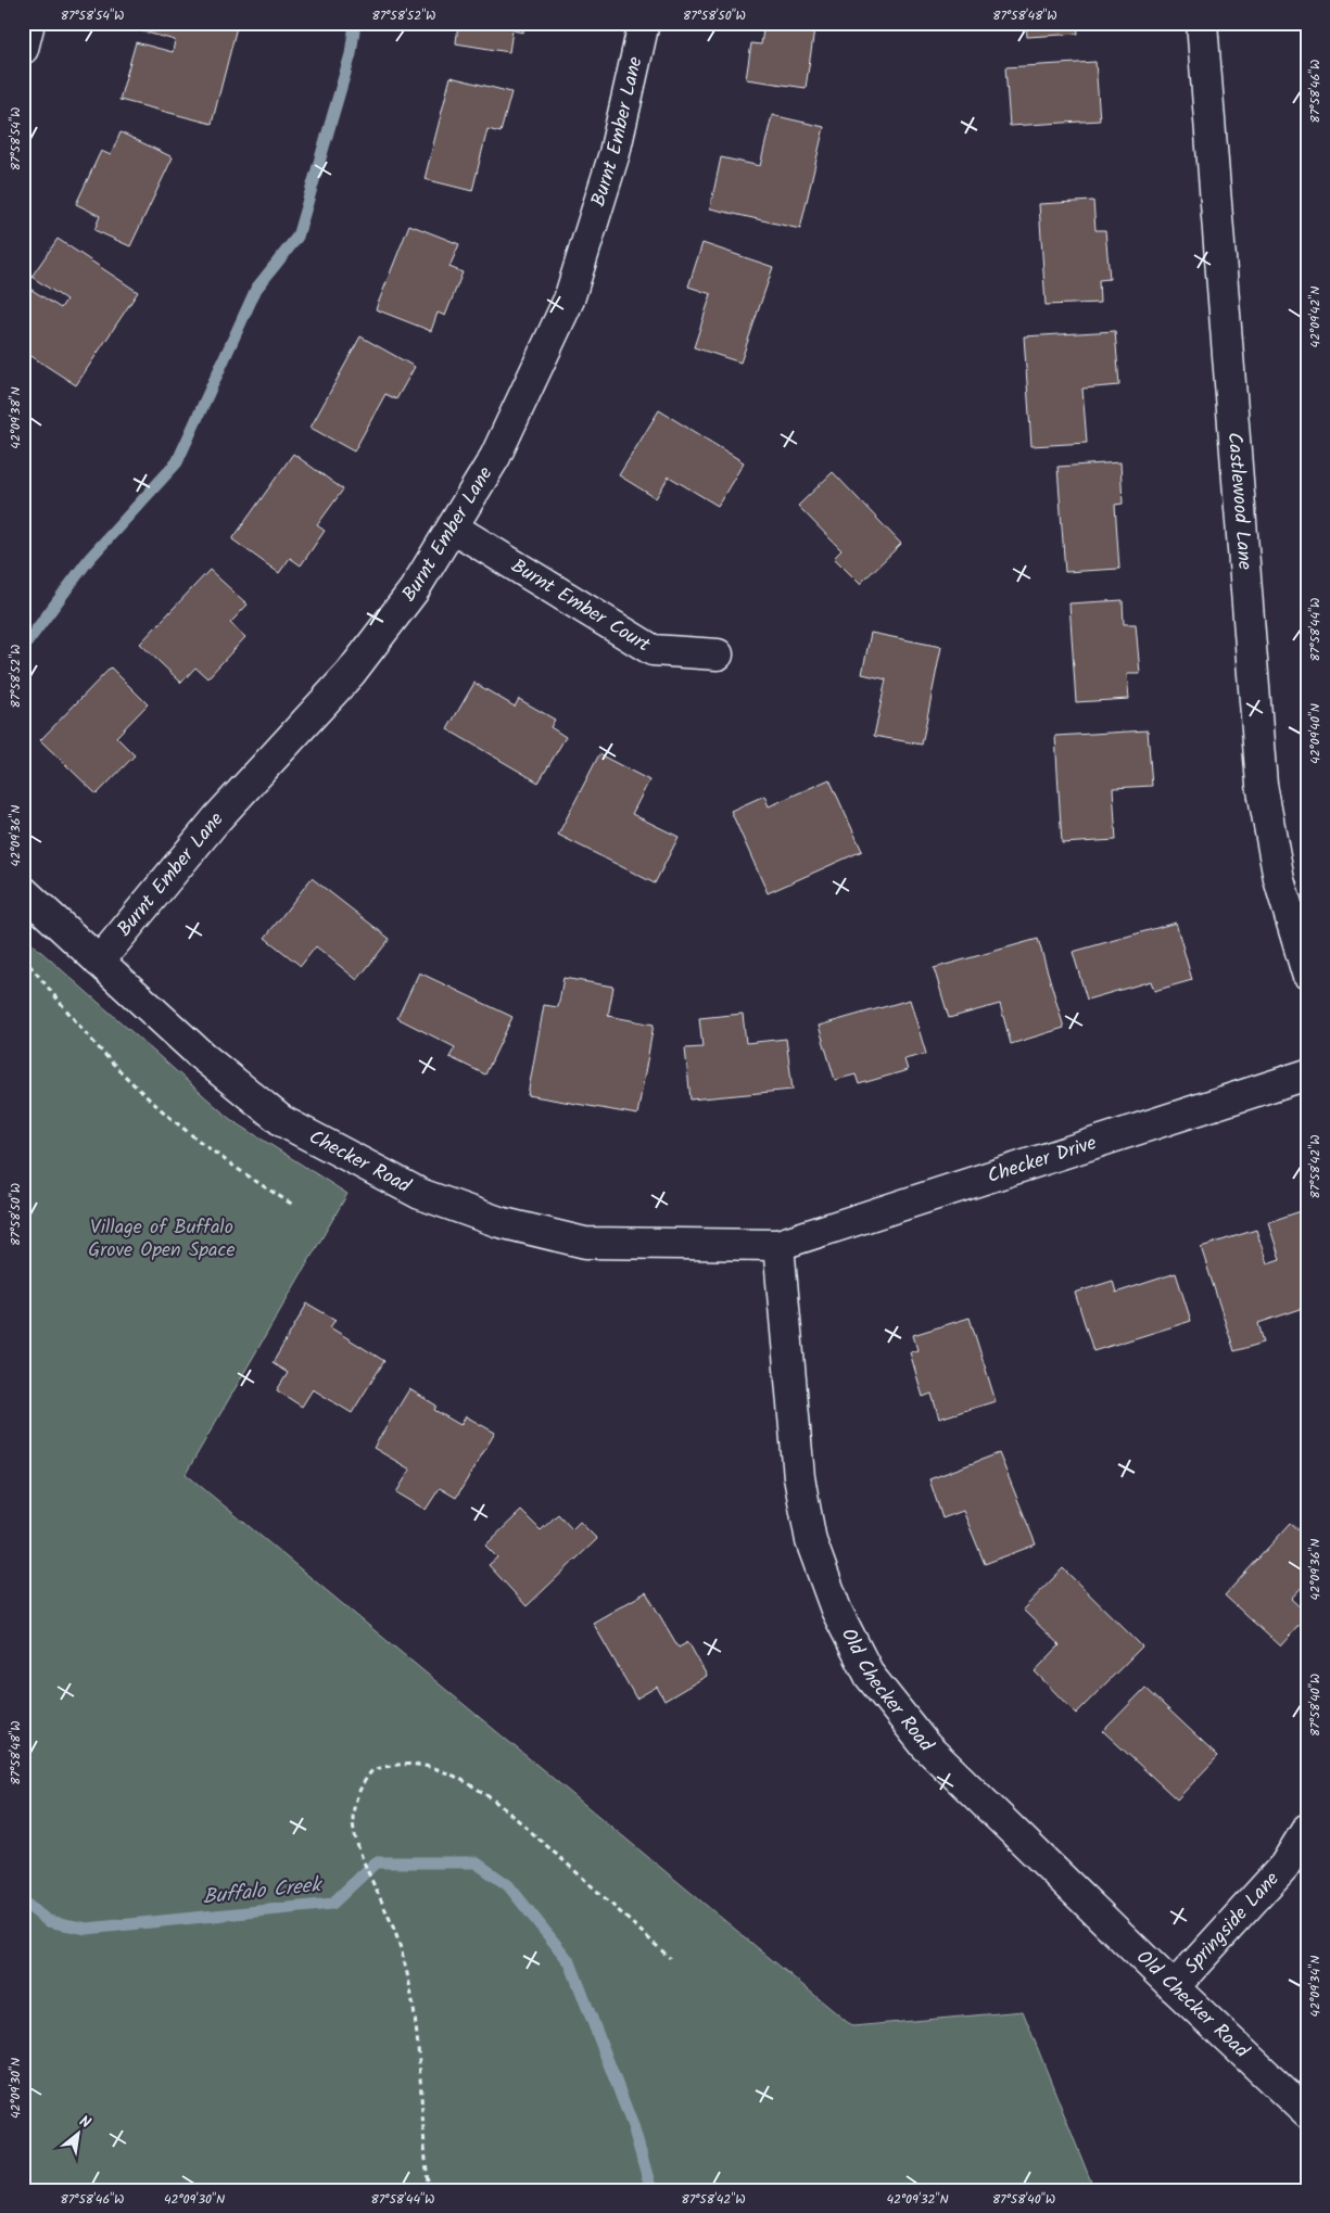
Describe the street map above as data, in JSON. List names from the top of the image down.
{
  "streets": {
    "street": [
      "Burnt Ember Lane",
      "Castlewood Lane",
      "Burnt Ember Court",
      "Checker Drive",
      "Checker Road",
      "Old Checker Road",
      "Springside Lane"
    ]
  },
  "crossings": [
    ["Burnt Ember Lane", "Burnt Ember Court"],
    ["Burnt Ember Lane", "Checker Road"],
    ["Checker Drive", "Checker Road"],
    ["Checker Drive", "Old Checker Road"],
    ["Checker Road", "Old Checker Road"],
    ["Old Checker Road", "Springside Lane"]
  ],
  "water": ["Buffalo Creek"],
  "parks": ["Village of Buffalo Grove Open Space"],
  "north": "top right",
  "coordinates": [
    "87°58'54\"W",
    "87°58'52\"W",
    "87°58'50\"W",
    "87°58'48\"W",
    "87°58'46\"W",
    "42°09'42\"N",
    "42°09'38\"N",
    "87°58'44\"W",
    "42°09'40\"N",
    "42°09'36\"N",
    "87°58'42\"W",
    "87°58'40\"W",
    "42°09'34\"N",
    "42°09'30\"N",
    "42°09'32\"N"
  ]
}
